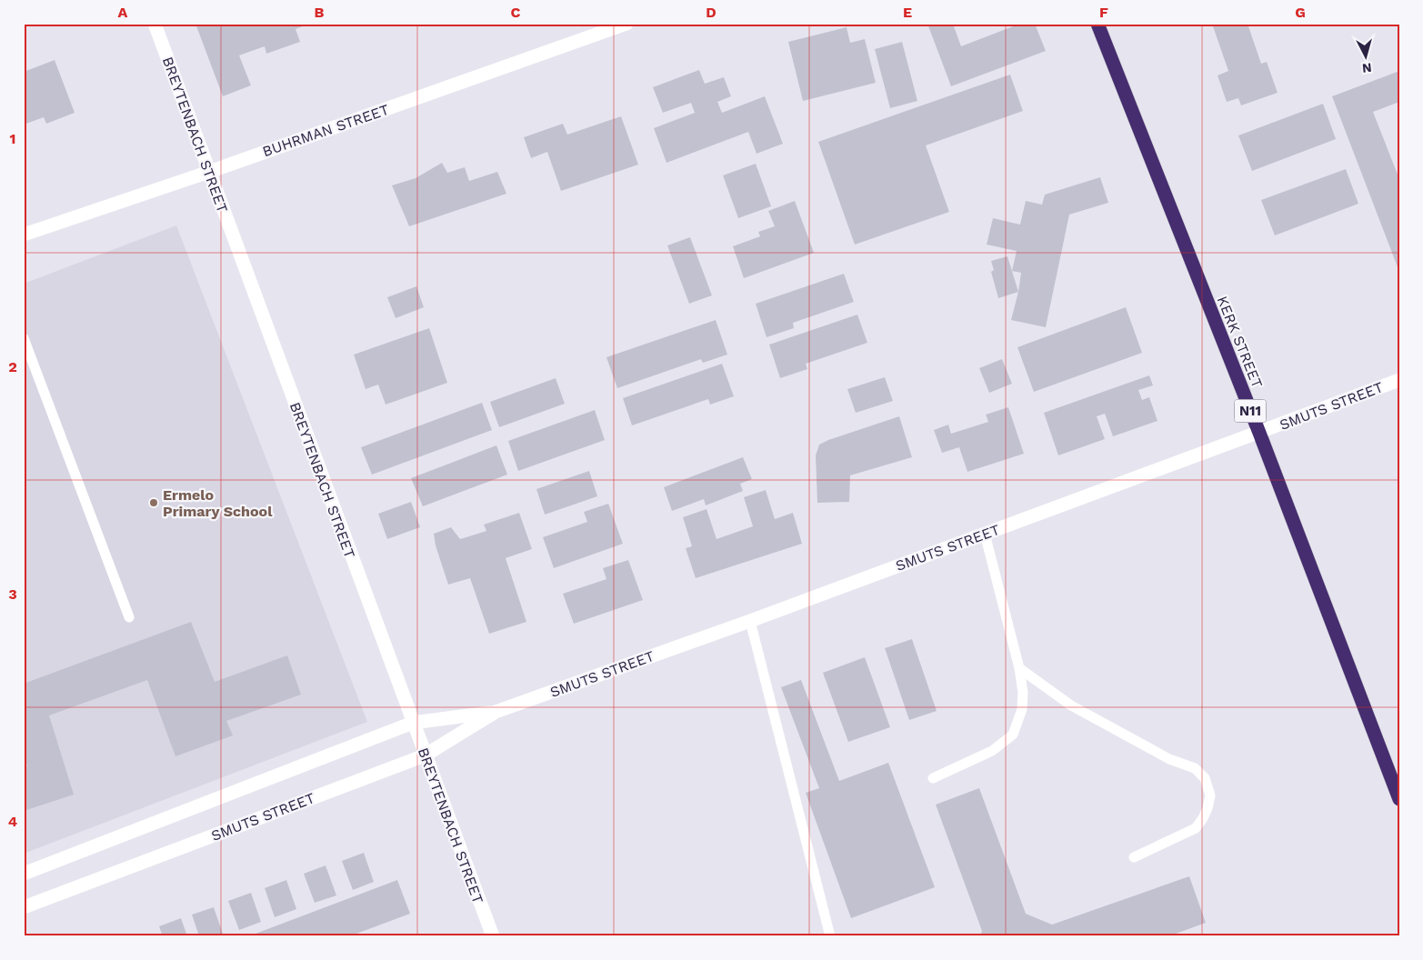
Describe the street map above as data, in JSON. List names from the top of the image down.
{
  "streets": {
    "highway": ["KERK STREET", "N11"],
    "street": ["BUHRMAN STREET", "BREYTENBACH STREET", "SMUTS STREET"]
  },
  "crossings": [
    ["BUHRMAN STREET", "BREYTENBACH STREET"],
    ["BREYTENBACH STREET", "SMUTS STREET"],
    ["KERK STREET", "SMUTS STREET"]
  ],
  "places": ["Ermelo Primary School"],
  "north": "bottom",
  "grid": {
    "columns": [
      "A",
      "B",
      "C",
      "D",
      "E",
      "F",
      "G"
    ],
    "rows": [
      "1",
      "2",
      "3",
      "4"
    ]
  }
}
